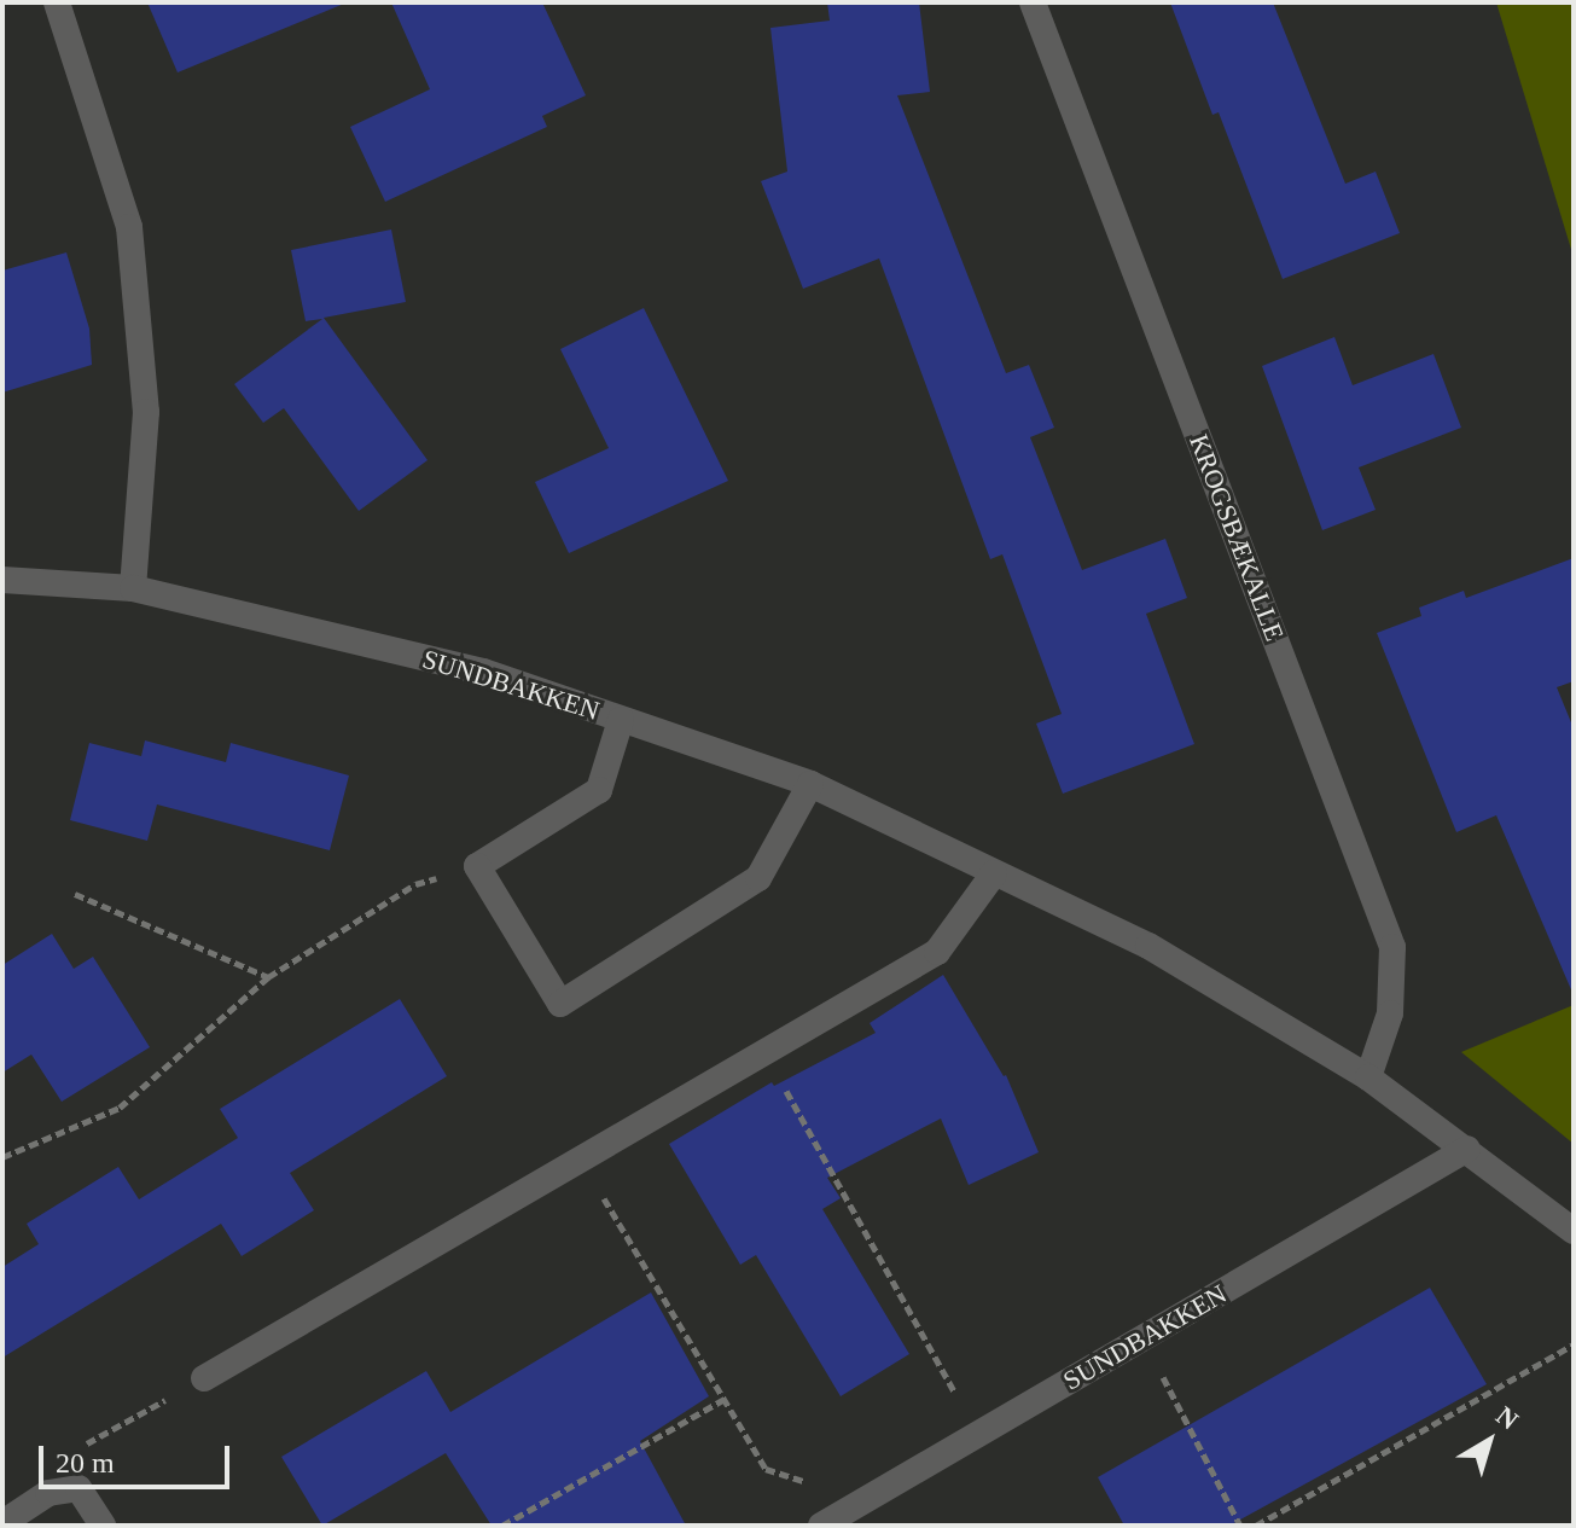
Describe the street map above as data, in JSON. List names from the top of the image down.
{
  "streets": {
    "street": ["KROGSBÆKALLE", "SUNDBAKKEN"]
  },
  "crossings": [
    ["KROGSBÆKALLE", "SUNDBAKKEN"]
  ],
  "scale_bar": "20 m",
  "north": "top right"
}
